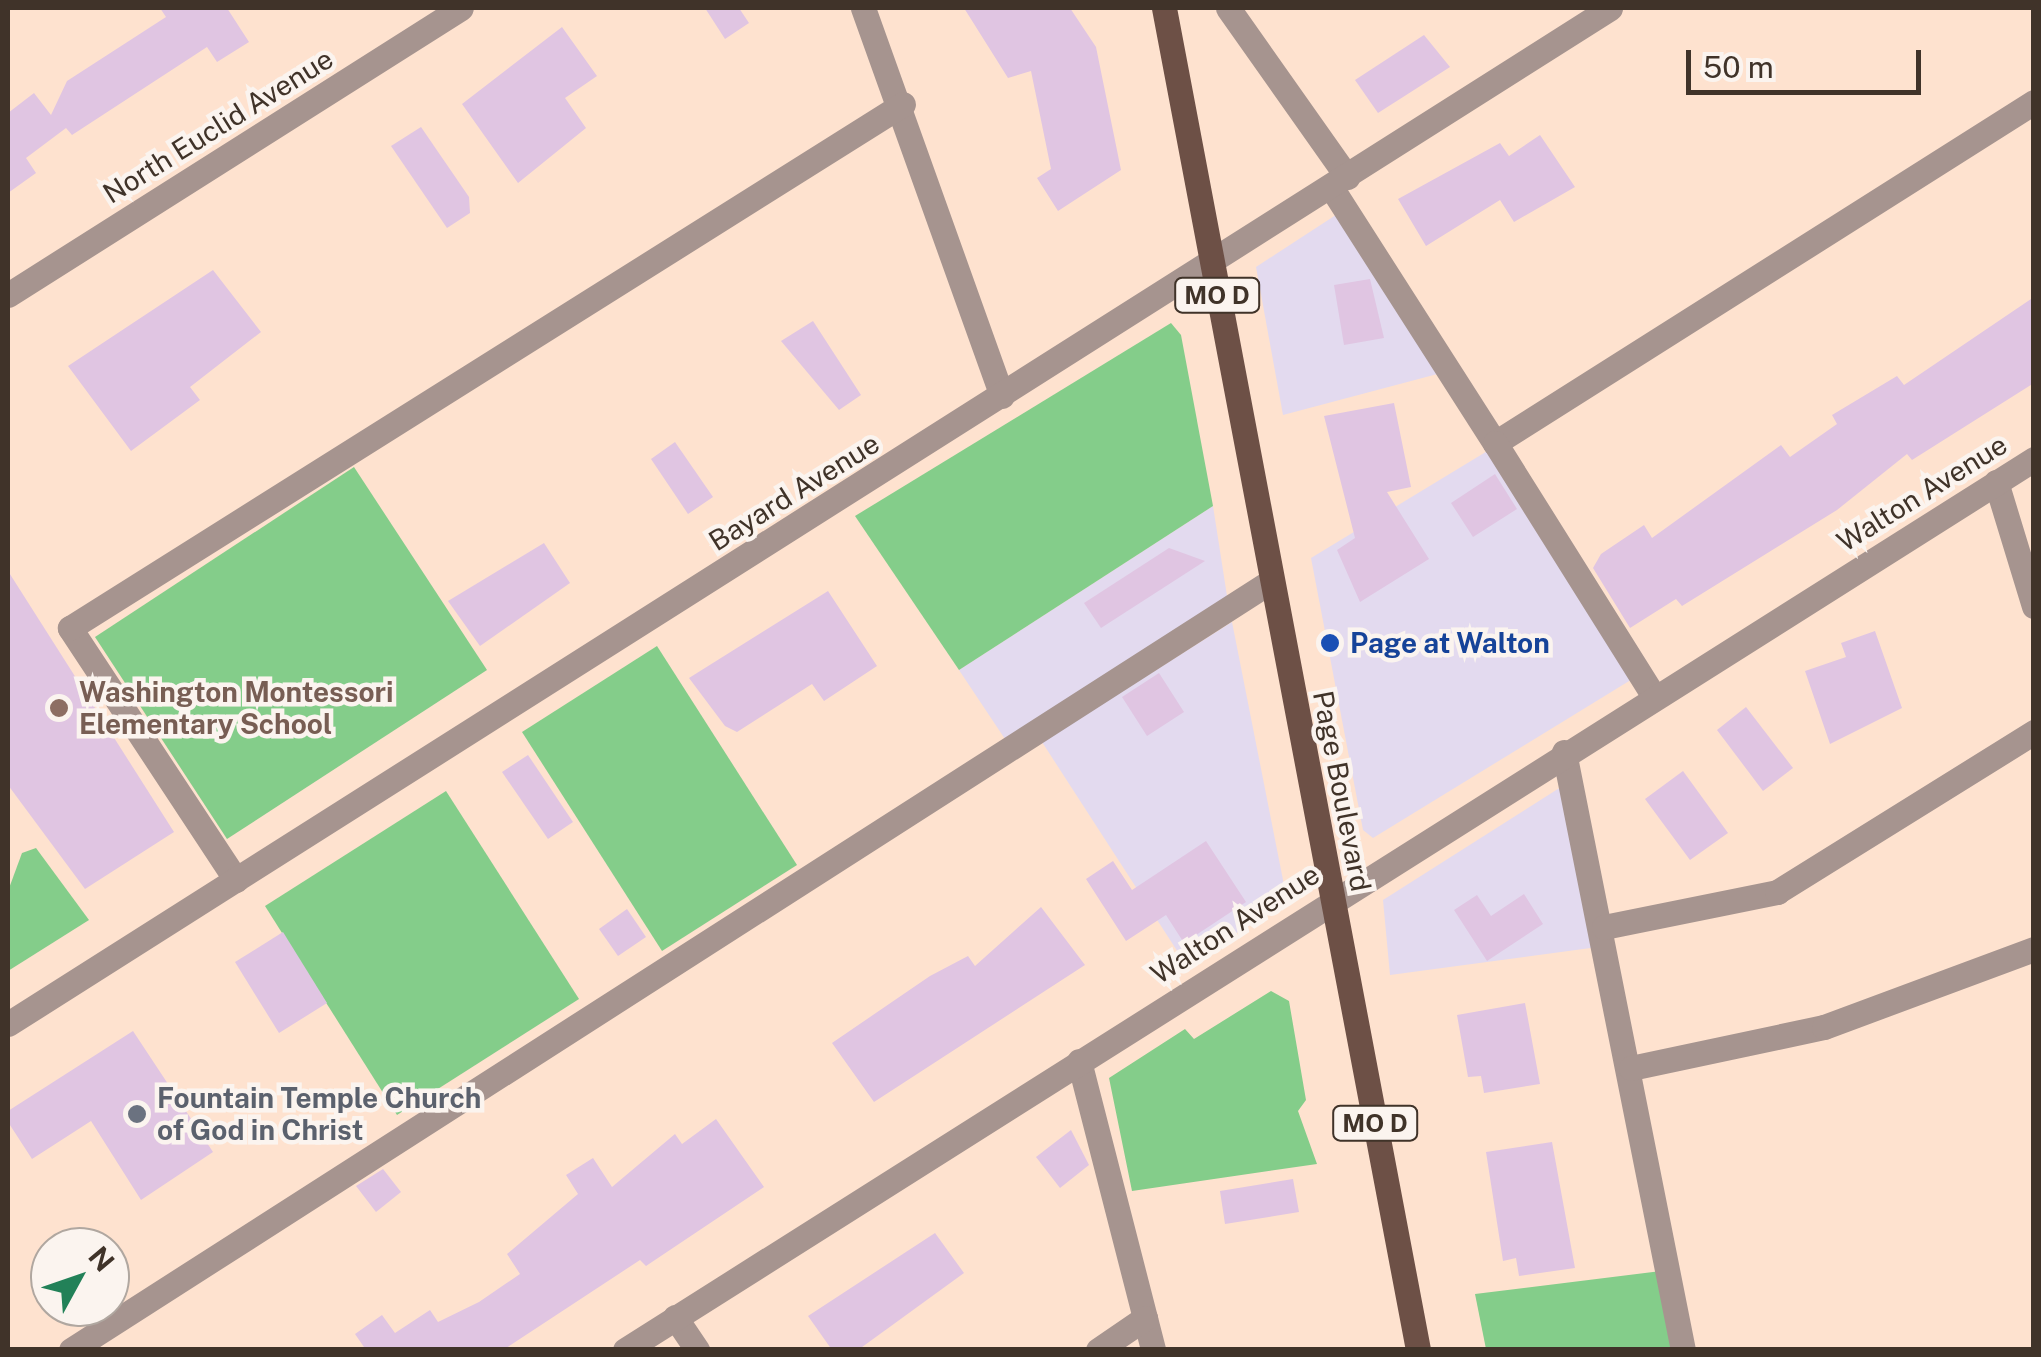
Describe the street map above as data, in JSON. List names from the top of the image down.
{
  "streets": {
    "main road": ["MO D", "Page Boulevard"],
    "street": ["North Euclid Avenue", "Bayard Avenue", "Walton Avenue"]
  },
  "crossings": [
    ["Bayard Avenue", "Page Boulevard"],
    ["Walton Avenue", "Page Boulevard"]
  ],
  "places": ["Page at Walton", "Washington Montessori Elementary School", "Fountain Temple Church of God in Christ"],
  "scale_bar": "50 m",
  "north": "top right"
}
